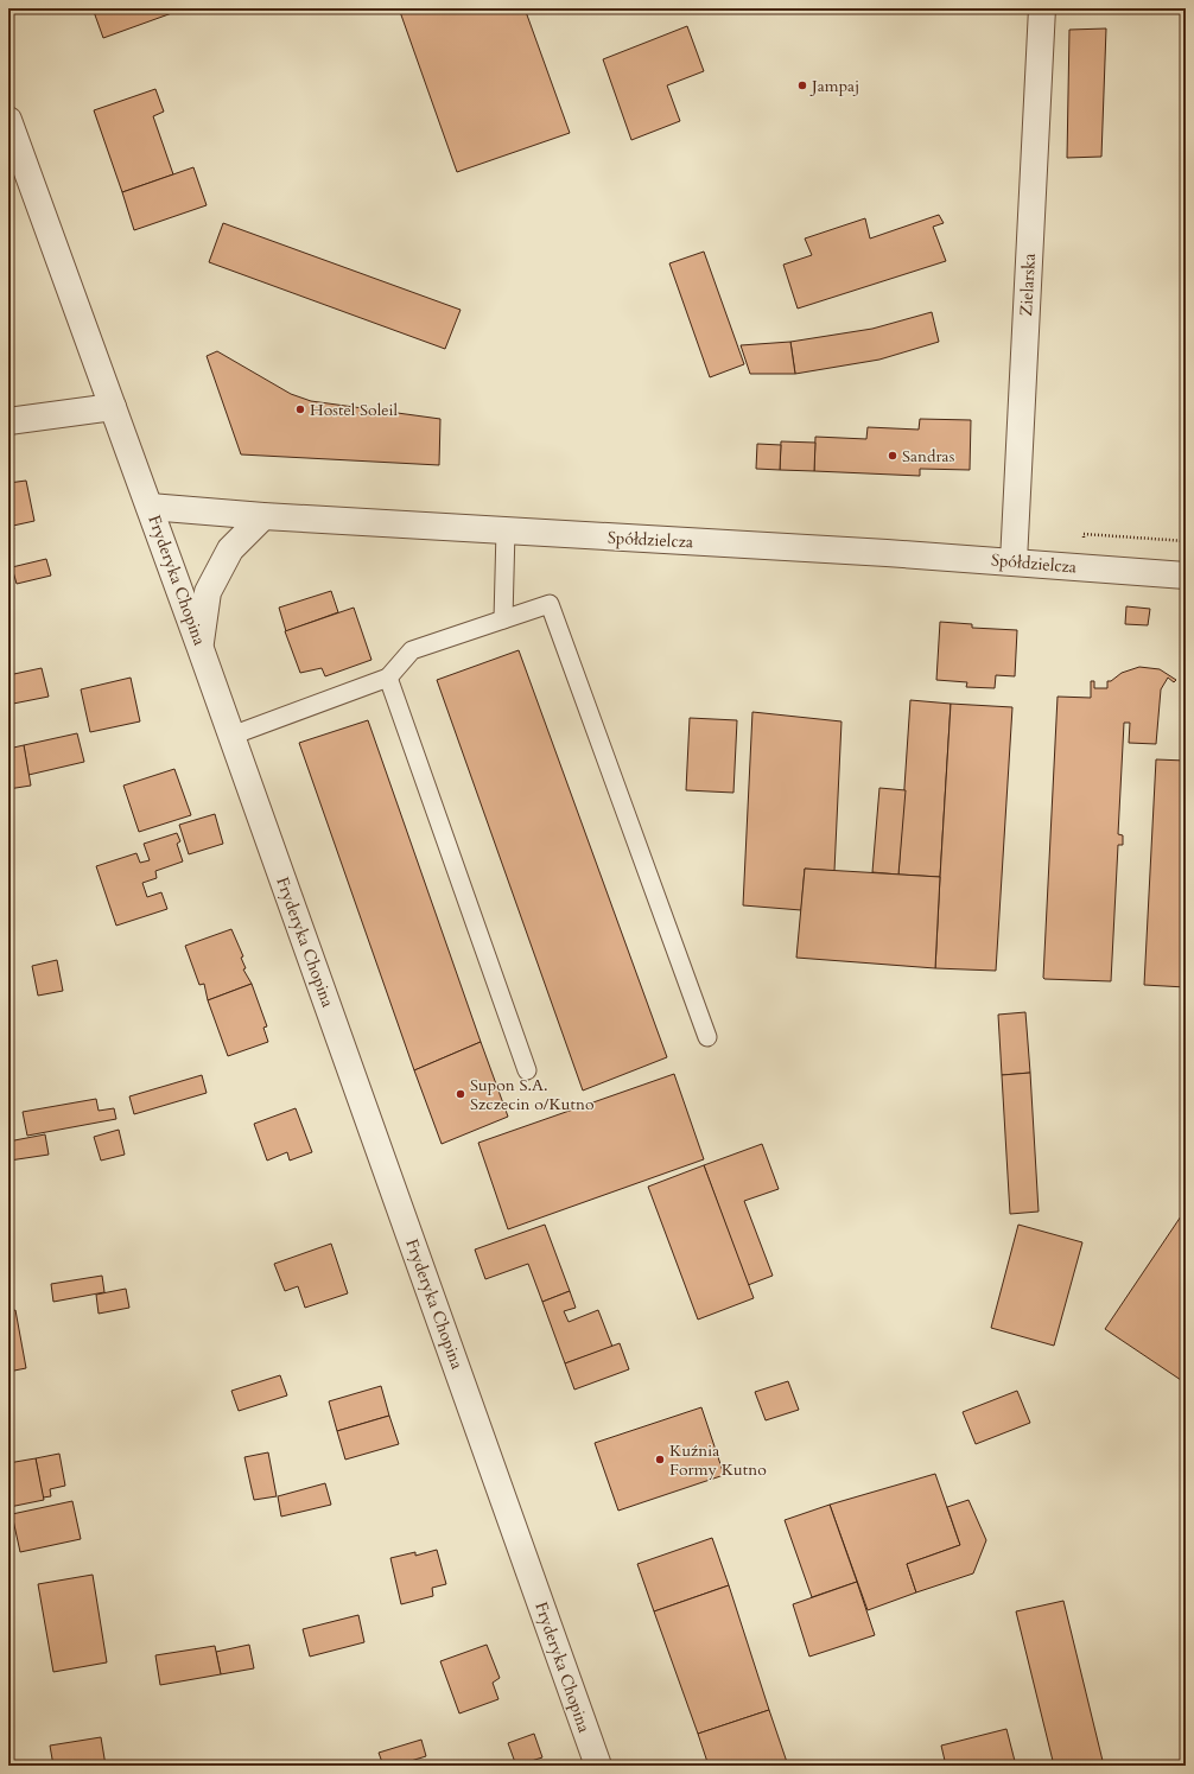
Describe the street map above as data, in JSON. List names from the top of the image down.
{
  "streets": {
    "street": ["Zielarska", "Spółdzielcza", "Fryderyka Chopina"]
  },
  "crossings": [
    ["Zielarska", "Spółdzielcza"],
    ["Spółdzielcza", "Fryderyka Chopina"]
  ],
  "places": [
    "Jampaj",
    "Hostel Soleil",
    "Sandras",
    "Supon S.A. Szczecin o/Kutno",
    "Kuźnia Formy Kutno"
  ]
}
